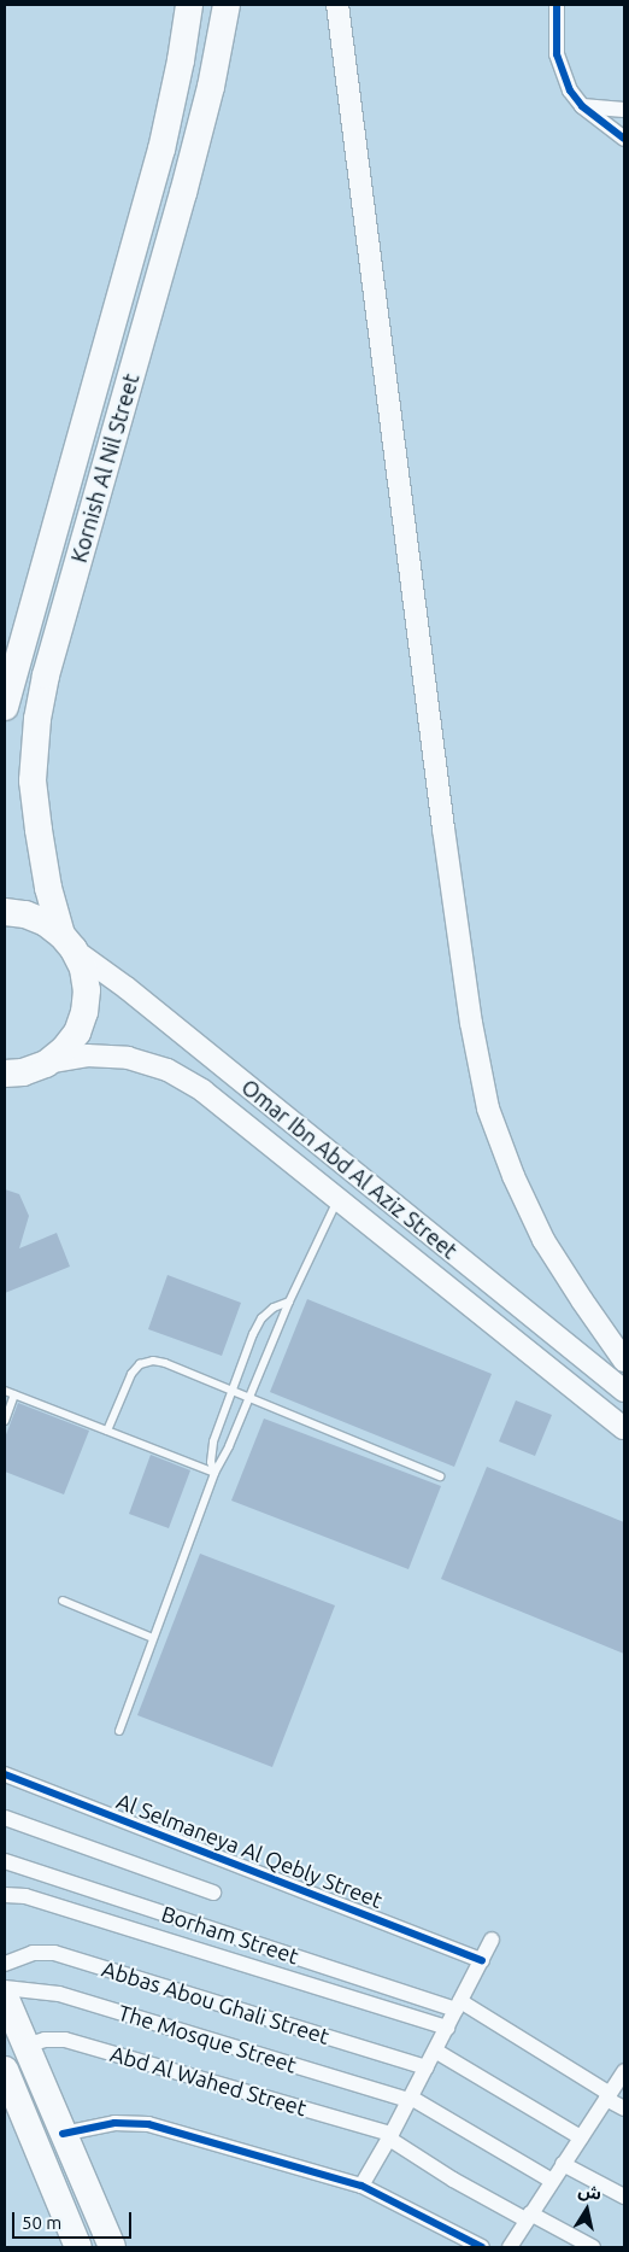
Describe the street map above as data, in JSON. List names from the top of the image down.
{
  "streets": {
    "highway": ["Kornish Al Nil Street"],
    "main road": ["Omar Ibn Abd Al Aziz Street"],
    "street": [
      "Al Selmaneya Al Qebly Street",
      "Borham Street",
      "Abbas Abou Ghali Street",
      "The Mosque Street",
      "Abd Al Wahed Street"
    ]
  },
  "crossings": [
    ["Kornish Al Nil Street", "Omar Ibn Abd Al Aziz Street"]
  ],
  "scale_bar": "50 m",
  "north": "top"
}
